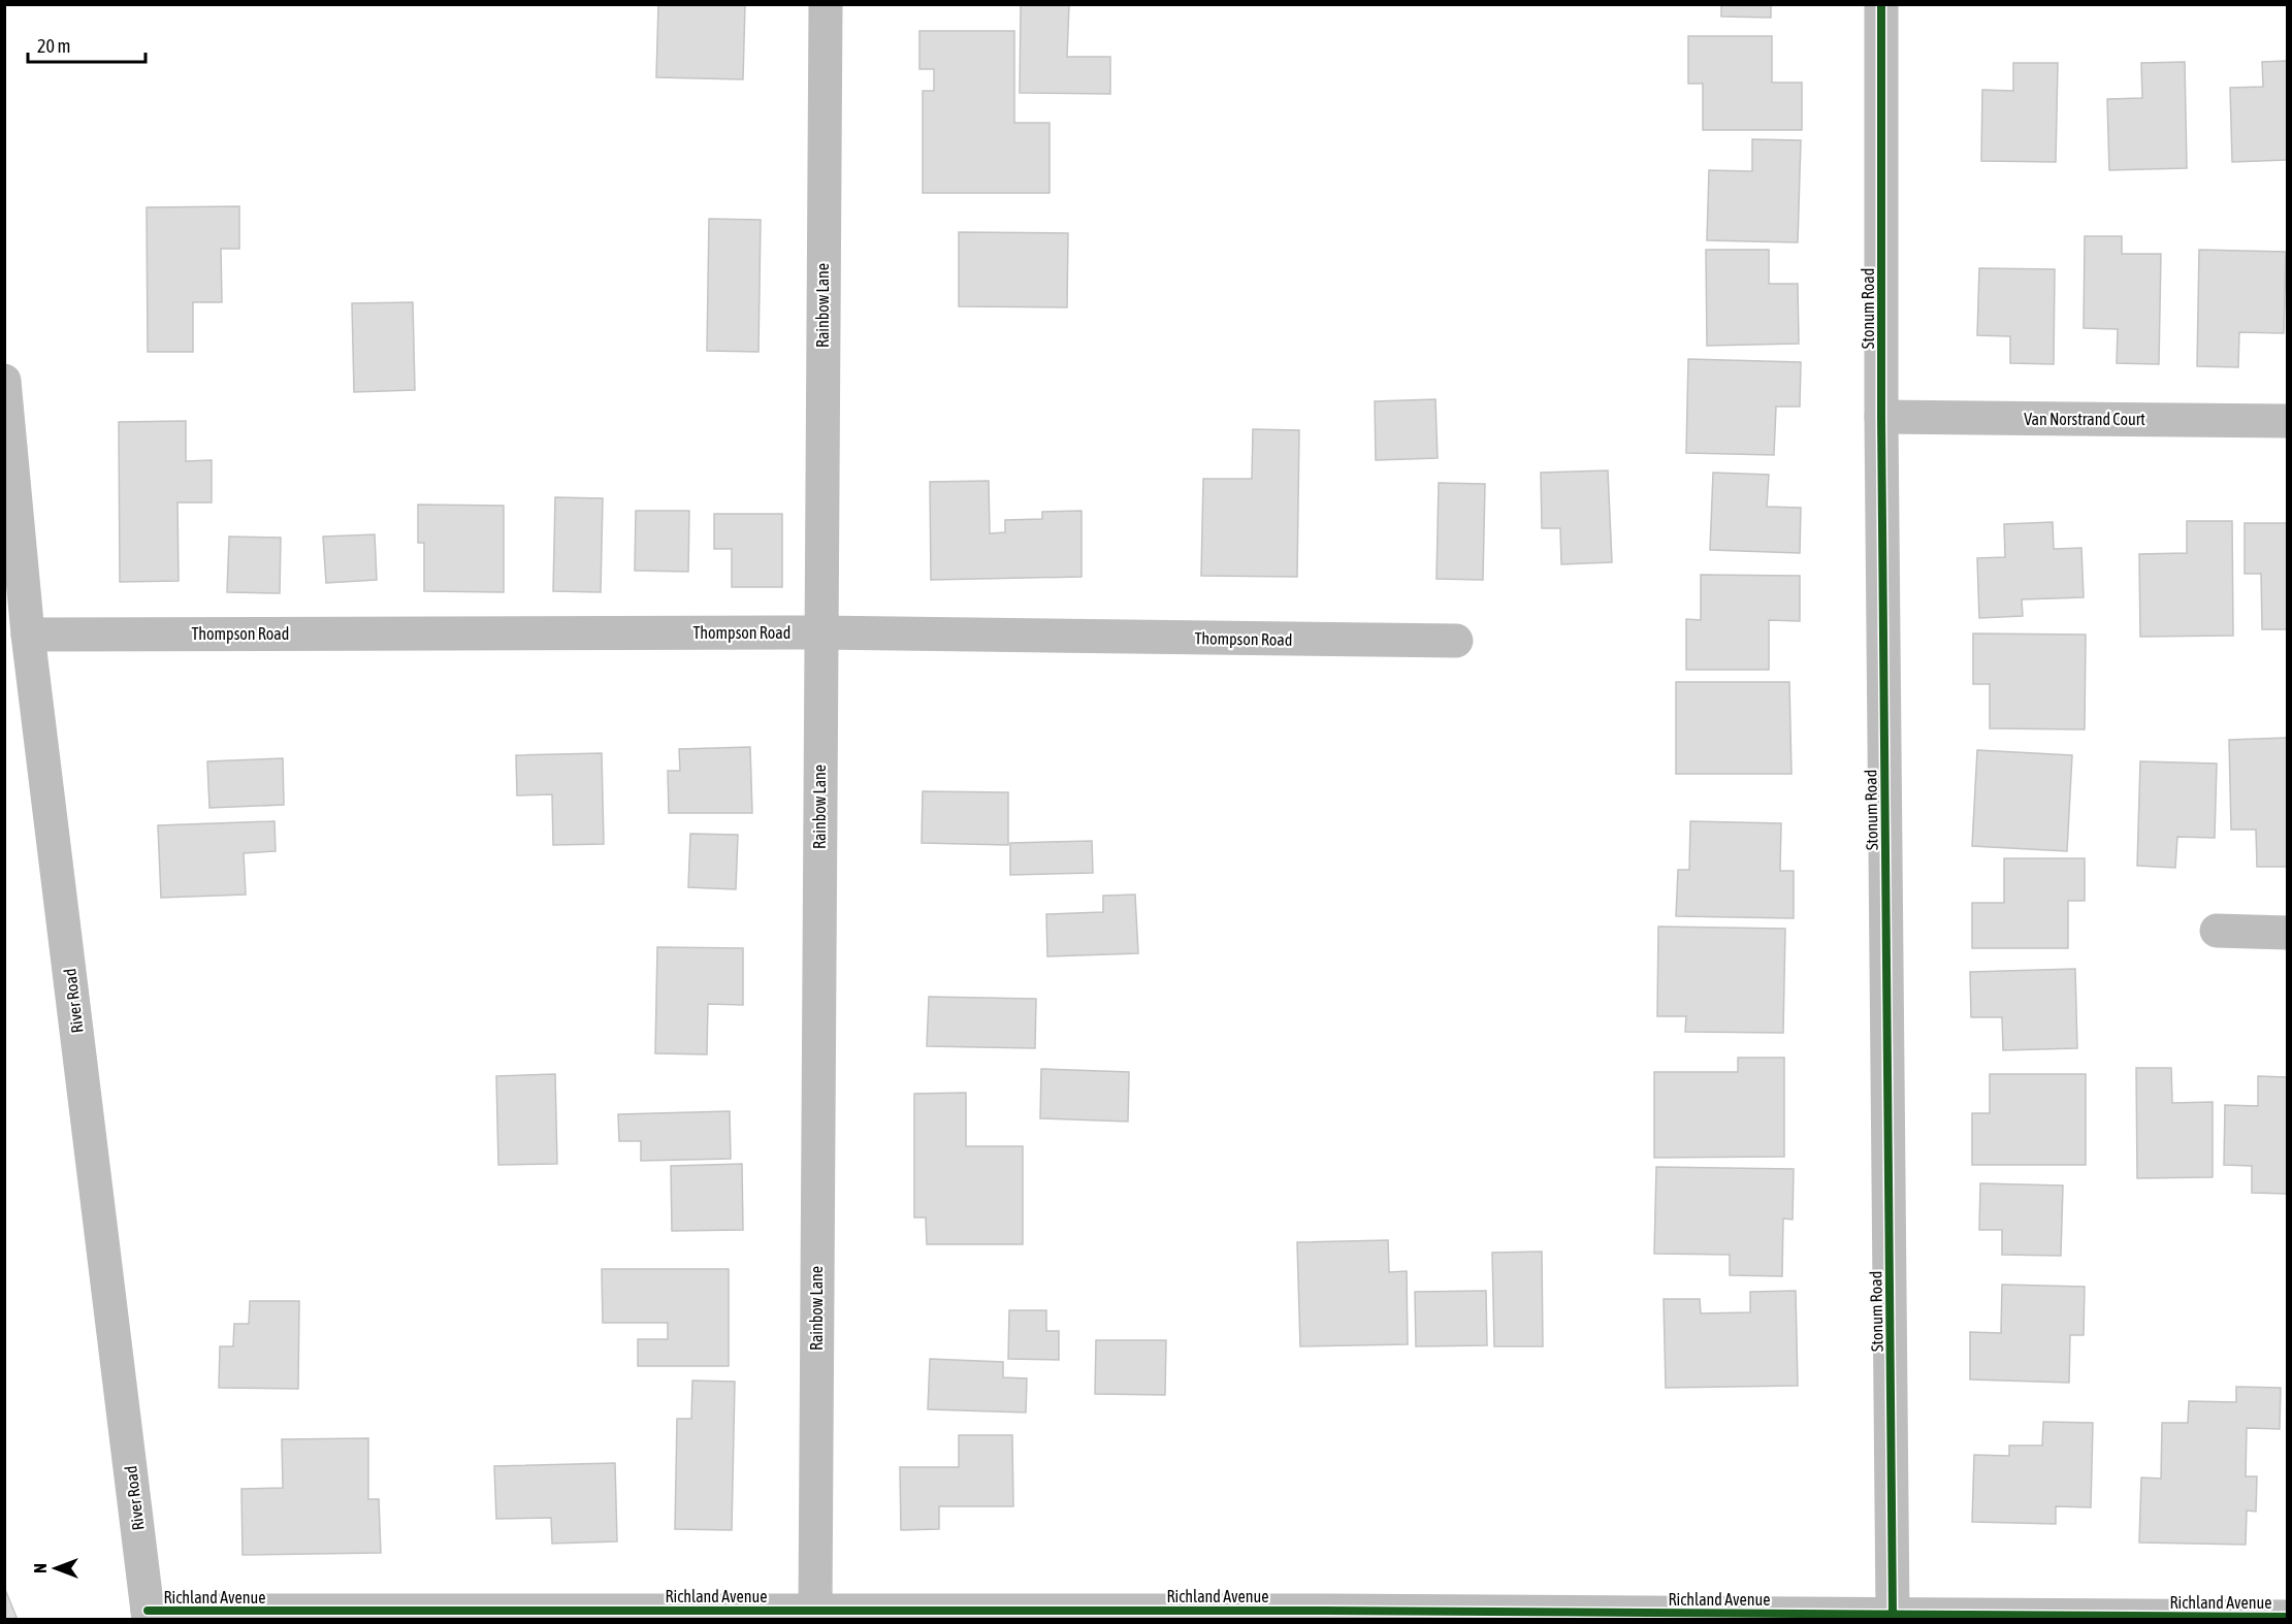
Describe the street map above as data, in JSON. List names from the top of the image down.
{
  "streets": {
    "street": [
      "Rainbow Lane",
      "Stonum Road",
      "Van Norstrand Court",
      "Thompson Road",
      "River Road",
      "Richland Avenue"
    ]
  },
  "crossings": [
    ["Rainbow Lane", "Thompson Road"],
    ["Rainbow Lane", "Richland Avenue"],
    ["Stonum Road", "Van Norstrand Court"],
    ["Stonum Road", "Richland Avenue"],
    ["Thompson Road", "River Road"],
    ["River Road", "Richland Avenue"]
  ],
  "scale_bar": "20 m",
  "north": "left"
}
